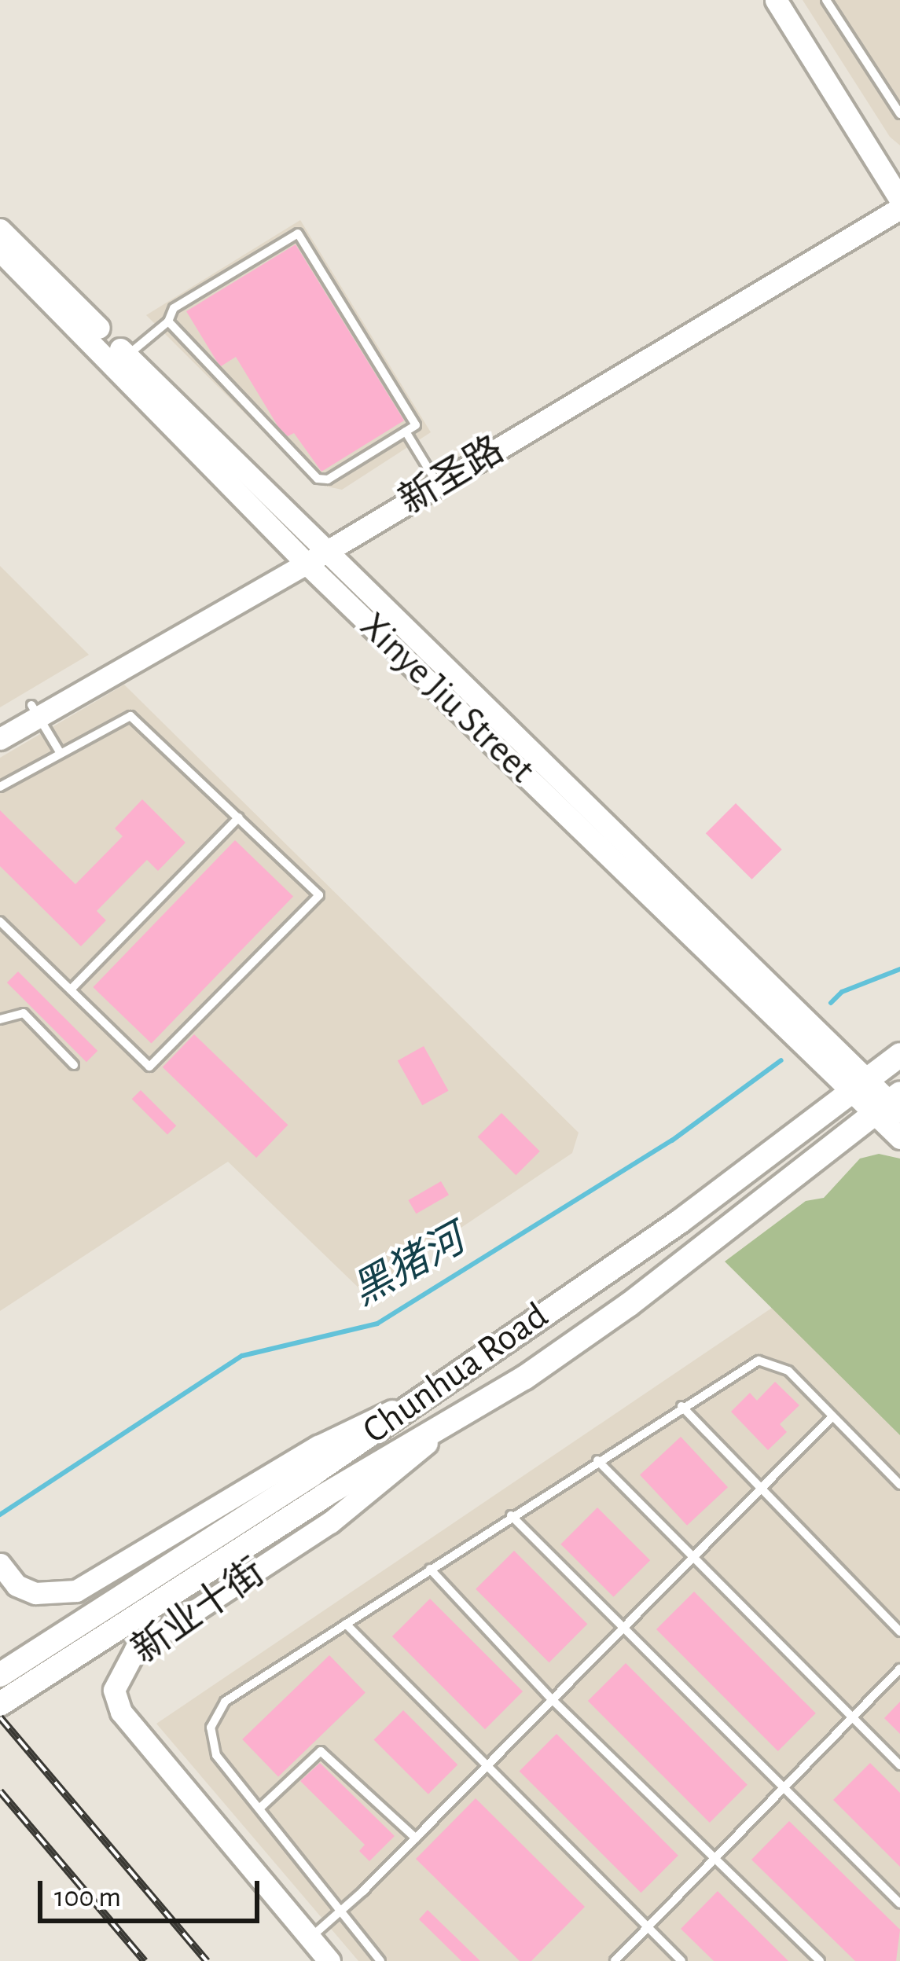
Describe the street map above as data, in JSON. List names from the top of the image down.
{
  "streets": {
    "main road": ["Chunhua Road"],
    "street": ["新圣路", "Xinye Jiu Street", "新业十街"]
  },
  "crossings": [
    ["新圣路", "Xinye Jiu Street"],
    ["Xinye Jiu Street", "Chunhua Road"],
    ["Chunhua Road", "新业十街"]
  ],
  "water": ["黑猪河"],
  "scale_bar": "100 m"
}
